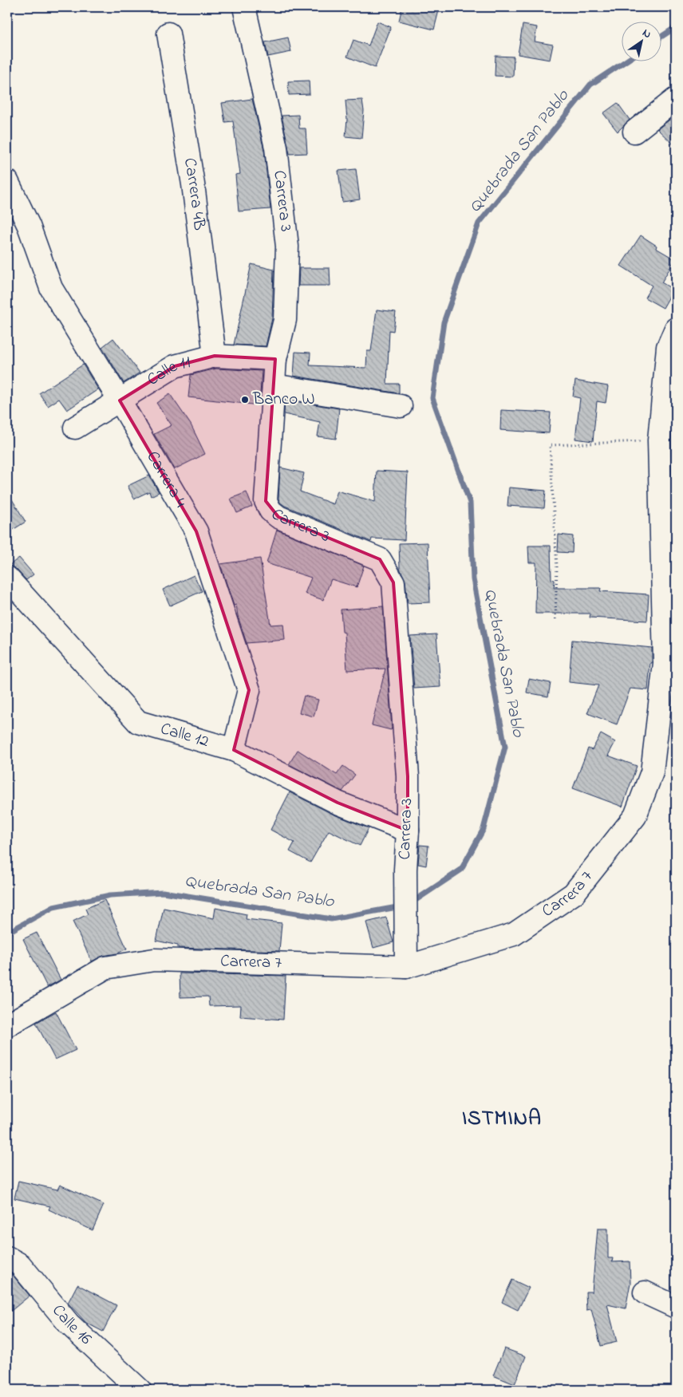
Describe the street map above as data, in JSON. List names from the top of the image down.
{
  "streets": {
    "street": [
      "Carrera 4B",
      "Carrera 3",
      "Calle 11",
      "Carrera 4",
      "Calle 12",
      "Carrera 7",
      "Calle 16"
    ]
  },
  "crossings": [
    ["Carrera 4B", "Calle 11"],
    ["Carrera 3", "Calle 11"],
    ["Carrera 3", "Calle 12"],
    ["Carrera 3", "Carrera 7"],
    ["Calle 11", "Carrera 4"],
    ["Carrera 4", "Calle 12"]
  ],
  "districts": ["ISTMINA"],
  "water": ["Quebrada San Pablo"],
  "places": ["Banco W"],
  "north": "top right"
}
